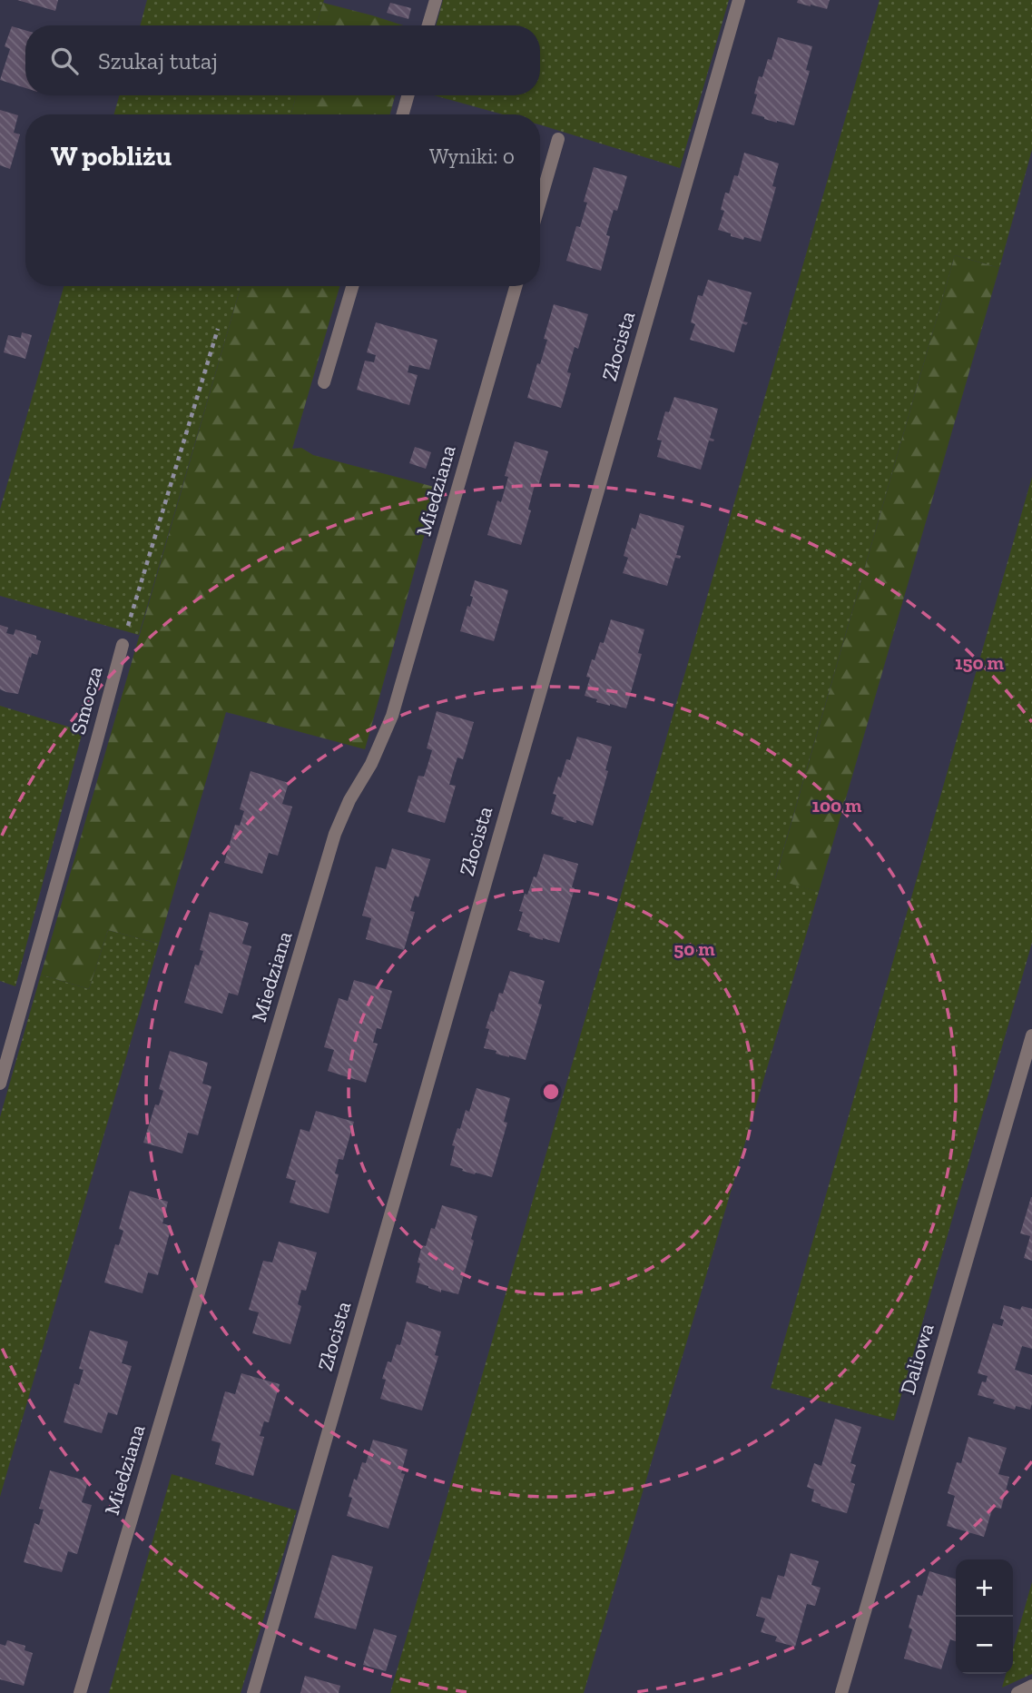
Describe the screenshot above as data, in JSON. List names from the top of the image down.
{
  "streets": {
    "street": [
      "Złocista",
      "Miedziana",
      "Smocza",
      "Daliowa"
    ]
  },
  "page": {
    "search": "Szukaj tutaj",
    "heading": ["W pobliżu", "Wyniki: 0"],
    "map_buttons": ["+", "−"]
  },
  "rings": ["150 m", "100 m", "50 m"]
}
